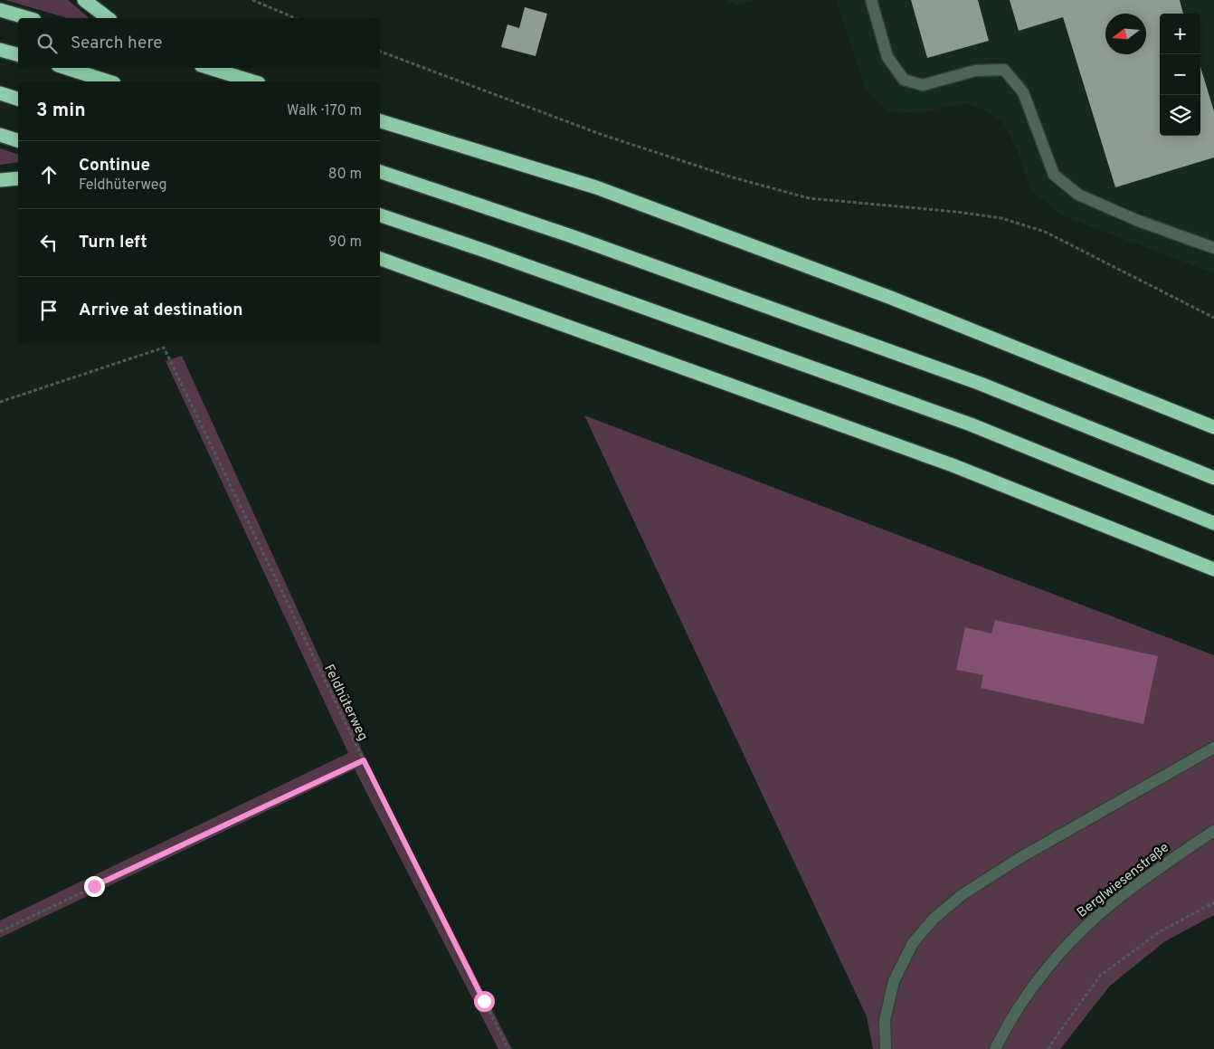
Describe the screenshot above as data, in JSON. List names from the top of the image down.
{
  "streets": {
    "street": ["Berglwiesenstraße"],
    "path": ["Feldhüterweg"]
  },
  "north": "left",
  "page": {
    "map_buttons": ["+", "−"],
    "search": "Search here",
    "heading": ["3 min", "Walk · 170 m"],
    "list": [
      ["Continue", "Feldhüterweg", "80 m"],
      ["Turn left", "90 m"],
      "Arrive at destination"
    ]
  }
}
